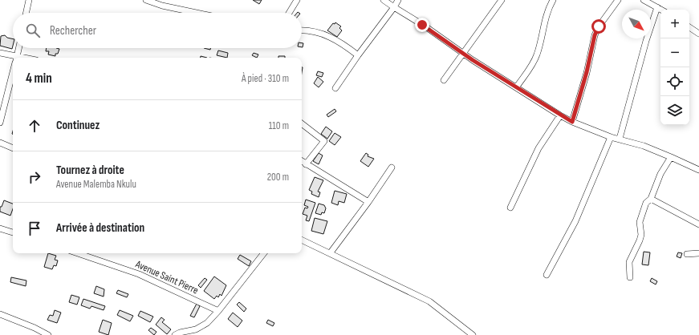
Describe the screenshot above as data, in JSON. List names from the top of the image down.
{
  "streets": {
    "street": ["Avenue Saint Pierre"]
  },
  "north": "bottom right",
  "page": {
    "map_buttons": ["+", "−"],
    "search": "Rechercher",
    "heading": ["4 min", "À pied · 310 m"],
    "list": [
      ["Continuez", "110 m"],
      ["Tournez à droite", "Avenue Malemba Nkulu", "200 m"],
      "Arrivée à destination"
    ]
  }
}
